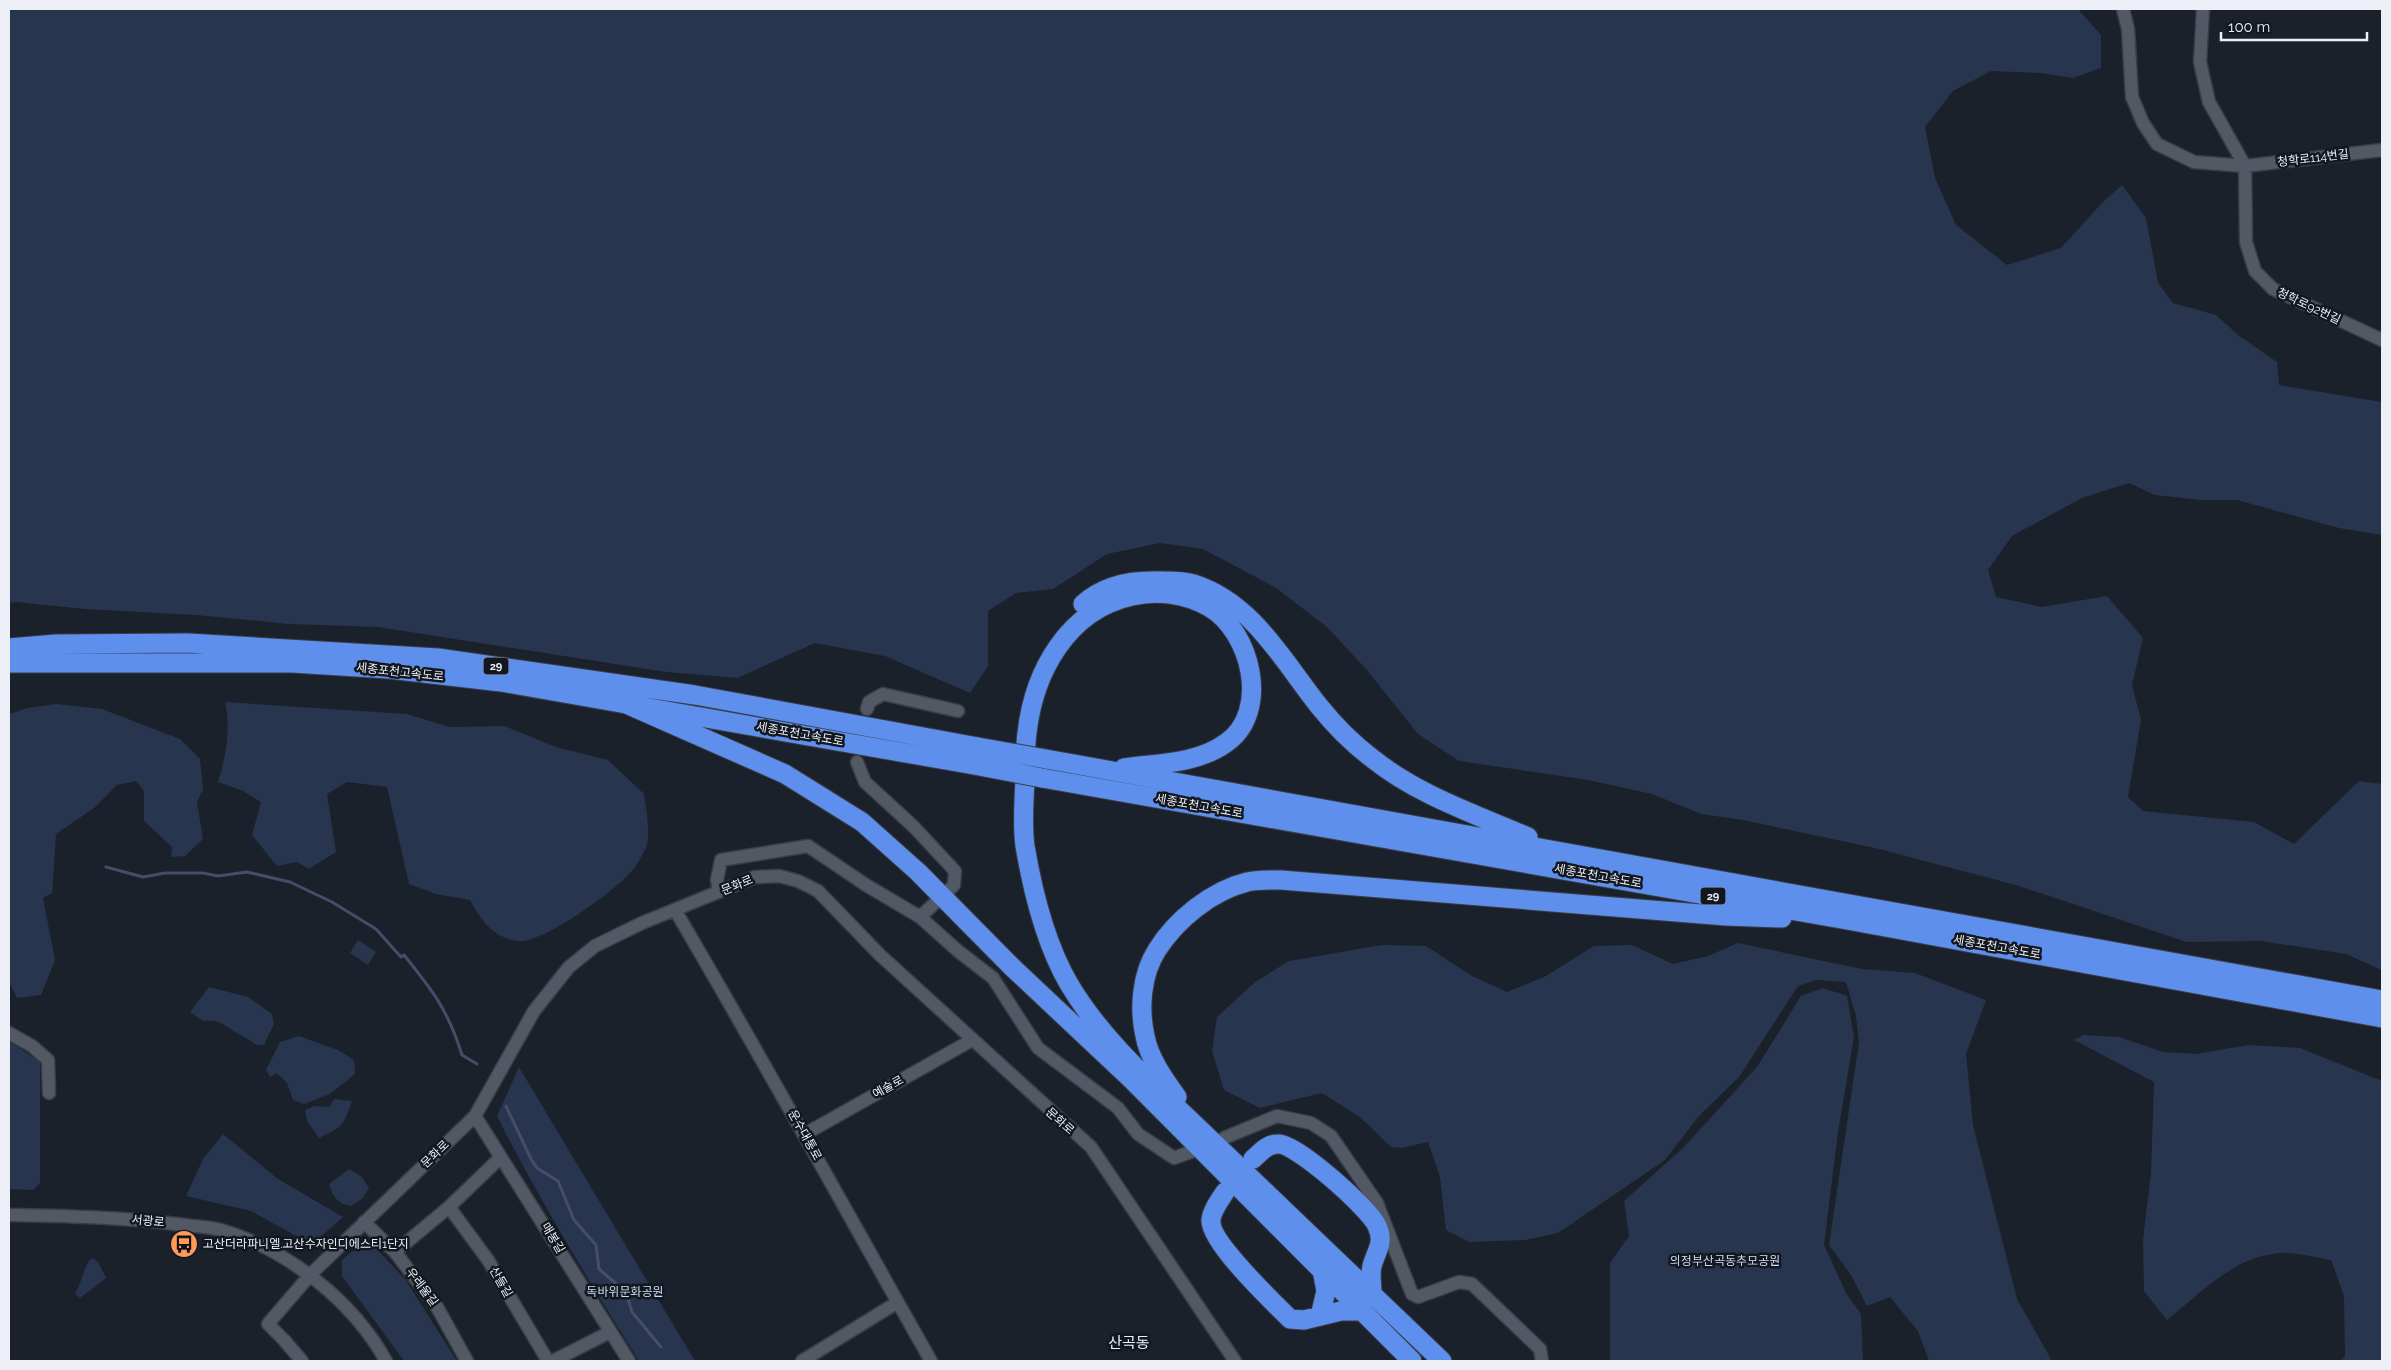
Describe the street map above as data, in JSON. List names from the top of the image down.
{
  "streets": {
    "highway": ["29", "세종포천고속도로"],
    "street": [
      "청학로114번길",
      "청학로92번길",
      "문화로",
      "예술로",
      "운수대통로",
      "서광로",
      "매봉길",
      "산들길",
      "우레울길"
    ]
  },
  "crossings": [
    ["청학로114번길", "청학로92번길"],
    ["문화로", "예술로"],
    ["문화로", "운수대통로"],
    ["문화로", "서광로"],
    ["문화로", "매봉길"],
    ["문화로", "우레울길"],
    ["예술로", "운수대통로"]
  ],
  "districts": ["산곡동"],
  "parks": ["의정부산곡동추모공원", "독바위문화공원"],
  "places": {
    "bus stop": ["고산더라파니엘.고산수자인디에스티1단지"]
  },
  "scale_bar": "100 m"
}
